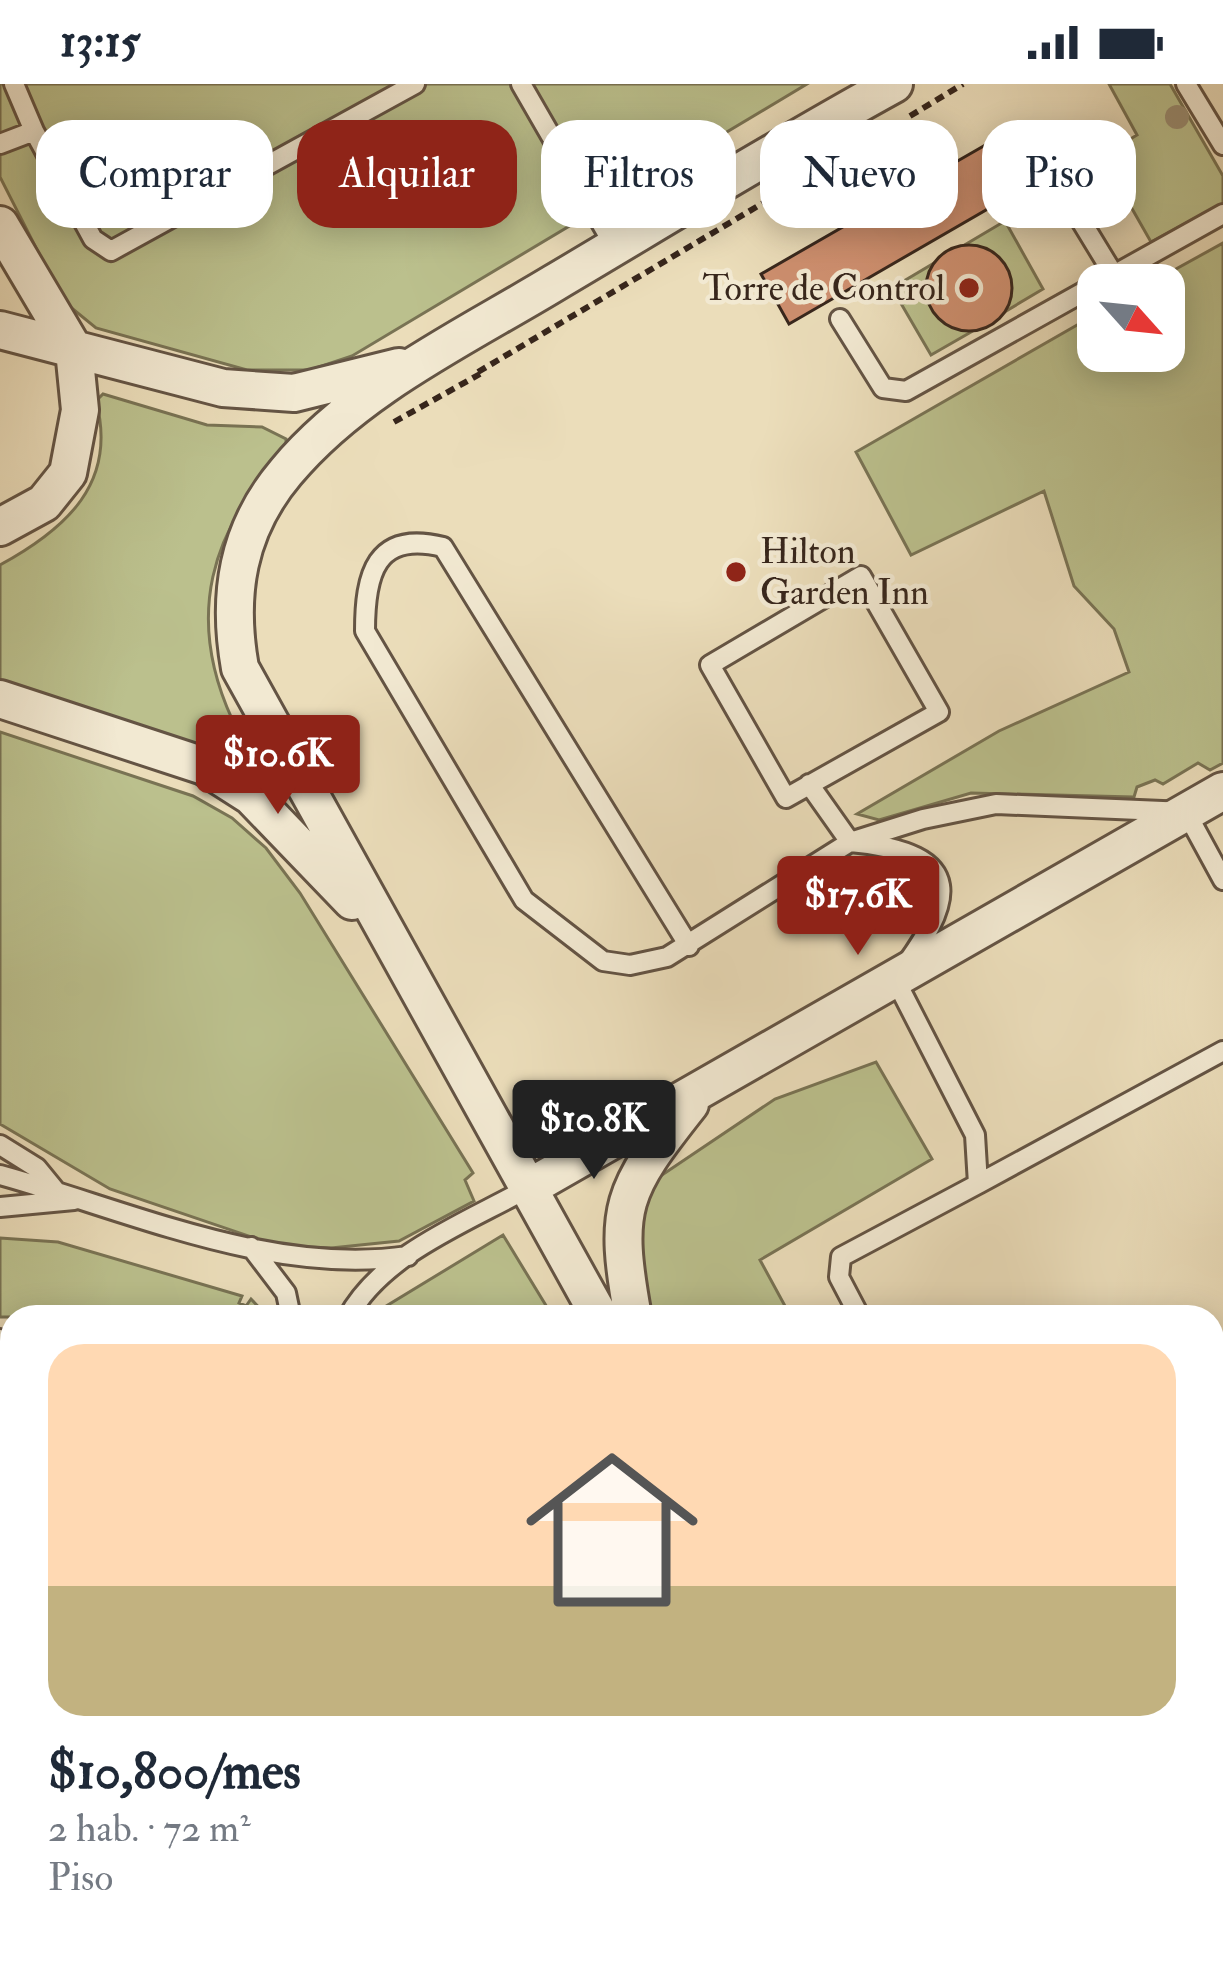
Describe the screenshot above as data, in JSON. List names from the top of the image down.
{
  "places": ["Torre de Control", "Hilton Garden Inn"],
  "north": "bottom right",
  "page": {
    "status": "13:15",
    "chip": [
      "Comprar",
      "Alquilar",
      "Filtros",
      "Nuevo",
      "Piso"
    ],
    "price": ["$10.6K", "$17.6K", "$10.8K"],
    "list": [
      {
        "name": "$10,800/mes",
        "note": "2 hab. · 72 m² · Piso"
      }
    ]
  }
}
